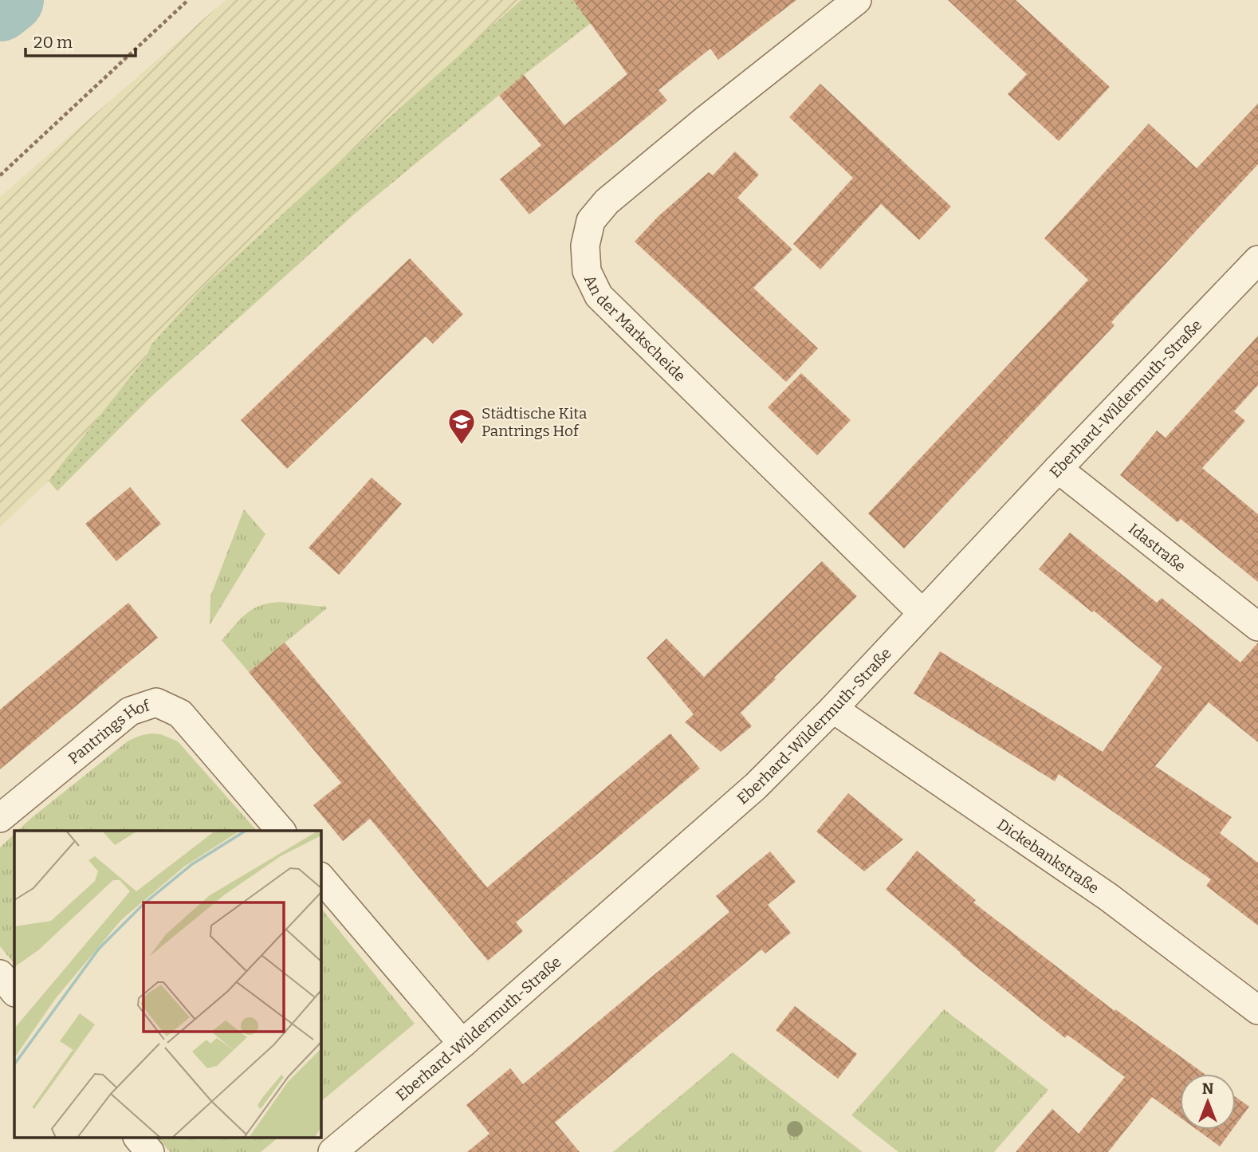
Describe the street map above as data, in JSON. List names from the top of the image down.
{
  "streets": {
    "street": [
      "An der Markscheide",
      "Eberhard-Wildermuth-Straße",
      "Idastraße",
      "Pantrings Hof",
      "Dickebankstraße"
    ]
  },
  "crossings": [
    ["An der Markscheide", "Eberhard-Wildermuth-Straße"],
    ["Eberhard-Wildermuth-Straße", "Idastraße"],
    ["Eberhard-Wildermuth-Straße", "Dickebankstraße"]
  ],
  "places": {
    "school or university": ["Städtische Kita Pantrings Hof"]
  },
  "scale_bar": "20 m",
  "north": "top"
}
